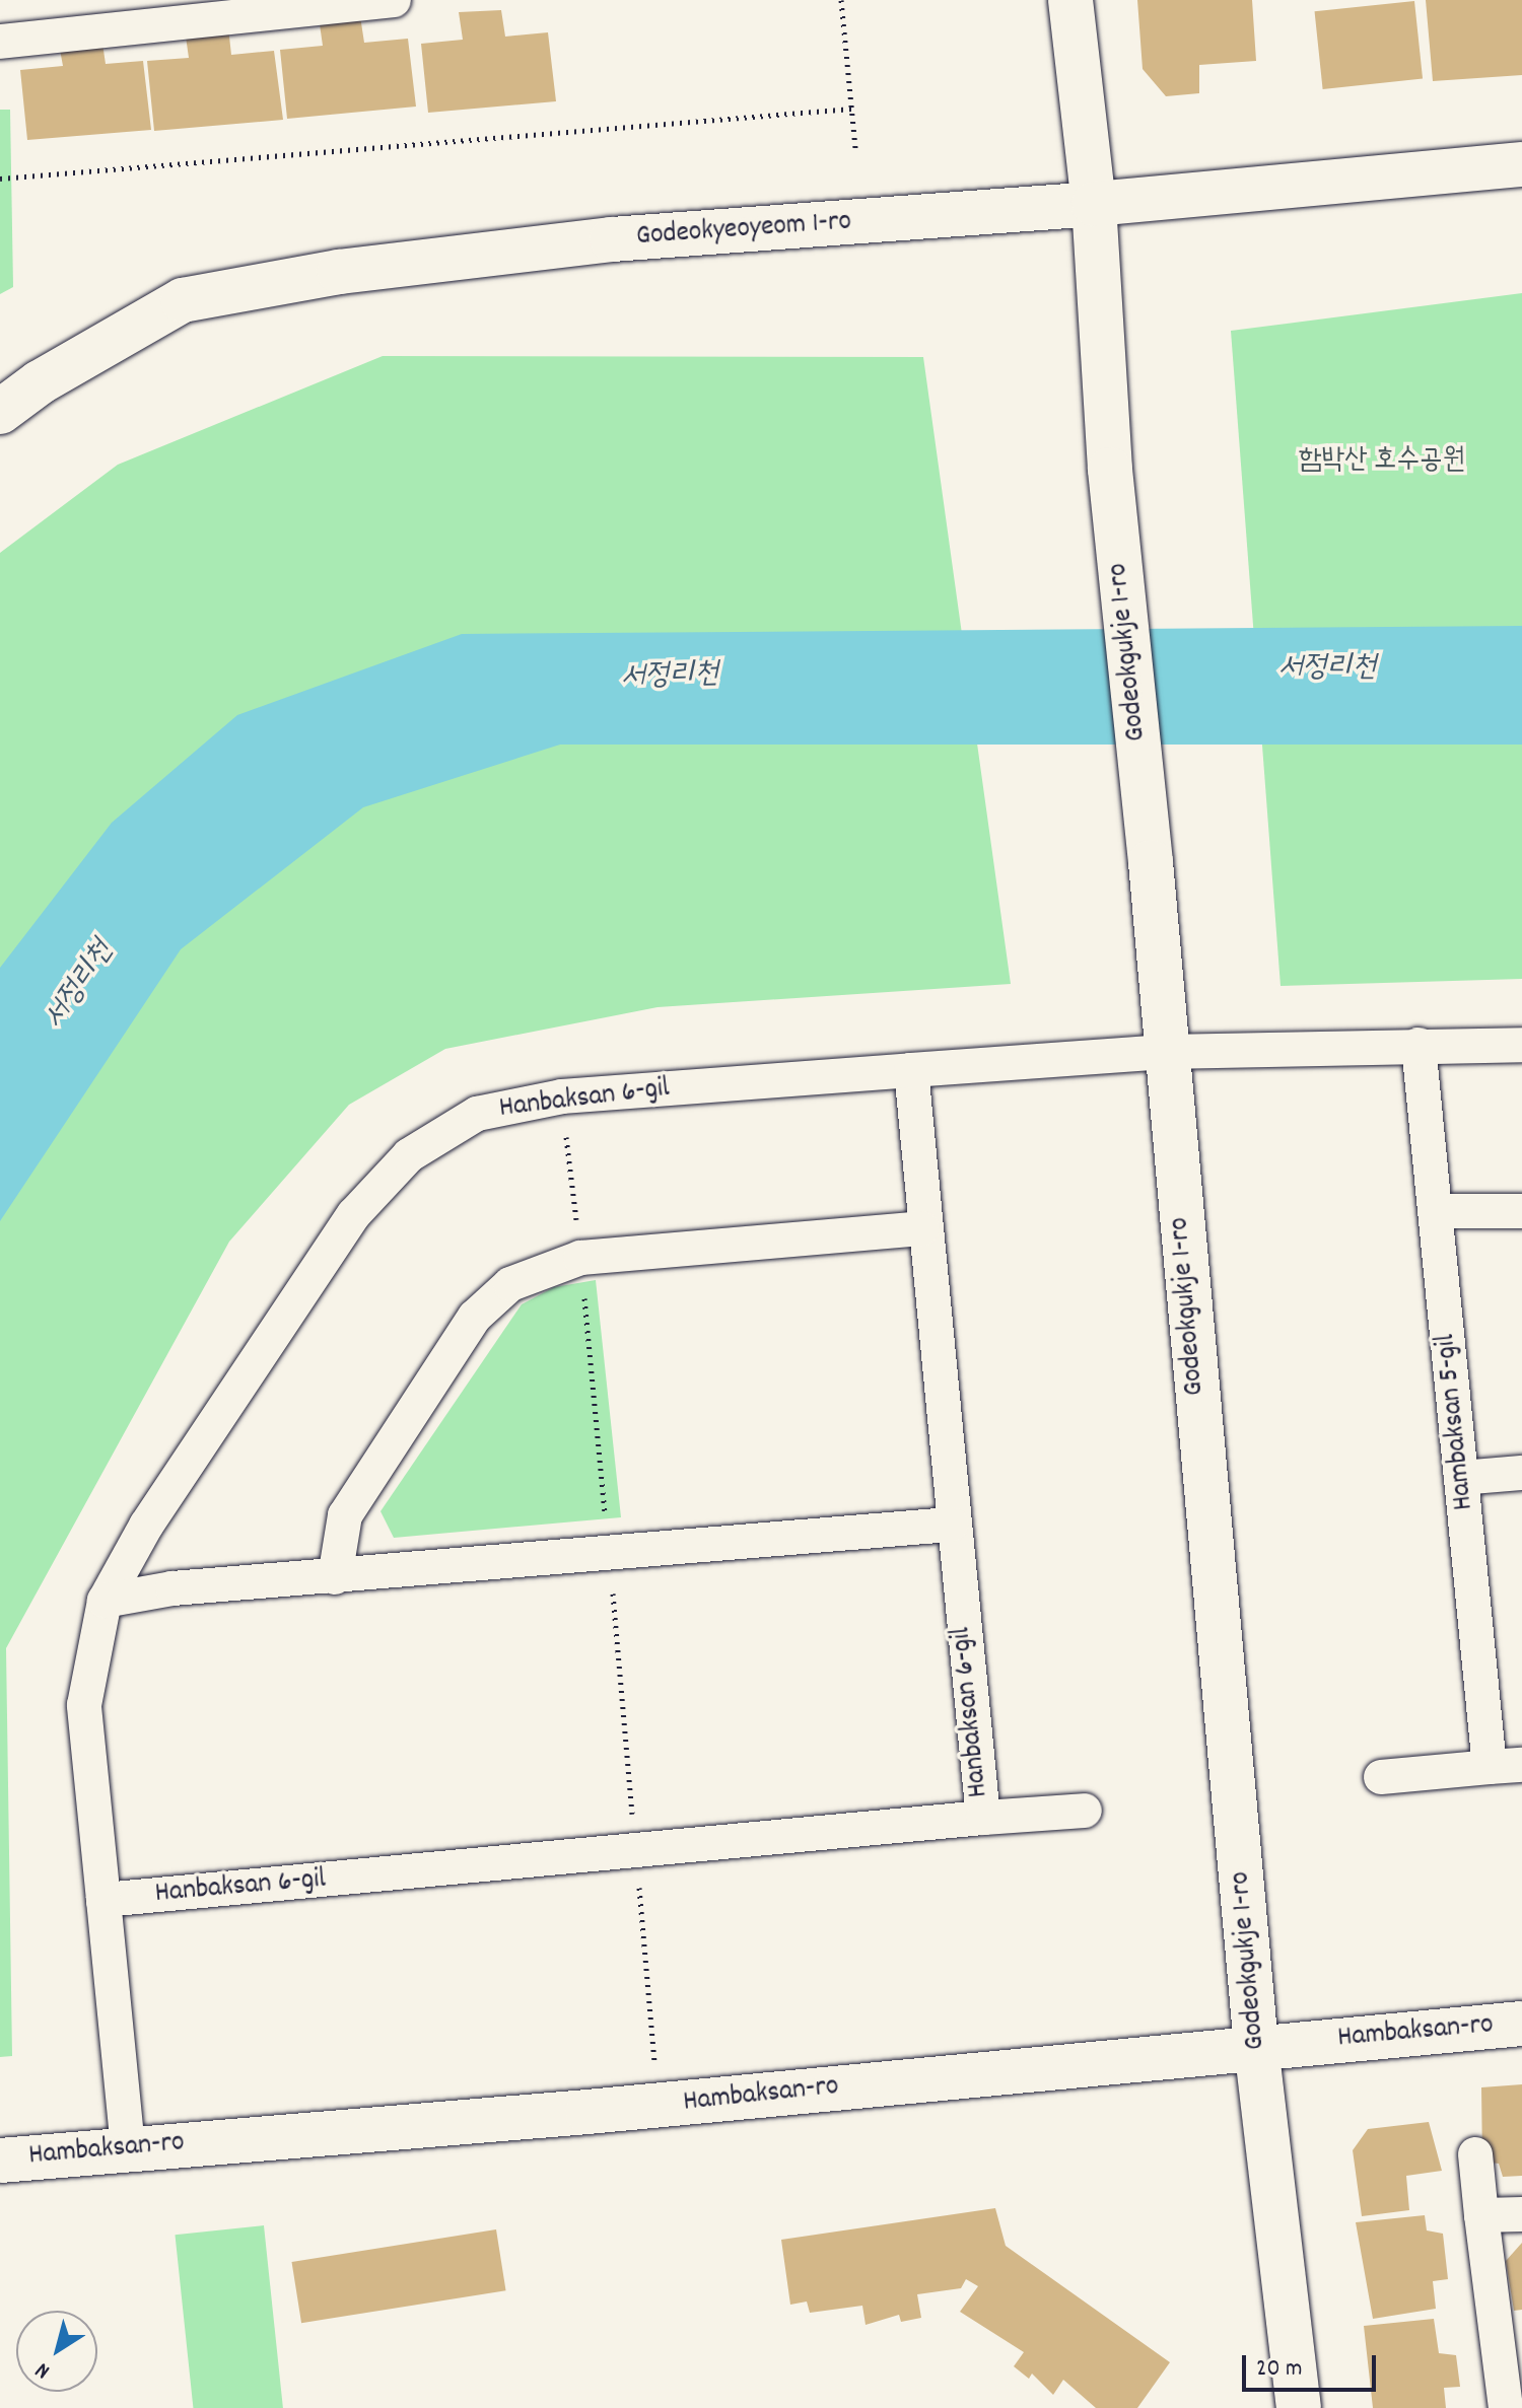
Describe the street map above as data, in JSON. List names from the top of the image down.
{
  "streets": {
    "street": [
      "Godeokyeoyeom 1-ro",
      "Godeokgukje 1-ro",
      "Hanbaksan 6-gil",
      "Hambaksan 5-gil",
      "Hambaksan-ro"
    ]
  },
  "crossings": [
    ["Godeokyeoyeom 1-ro", "Godeokgukje 1-ro"],
    ["Godeokgukje 1-ro", "Hanbaksan 6-gil"],
    ["Godeokgukje 1-ro", "Hambaksan-ro"]
  ],
  "water": ["서정리천"],
  "parks": ["함박산 호수공원"],
  "scale_bar": "20 m",
  "north": "bottom left"
}
